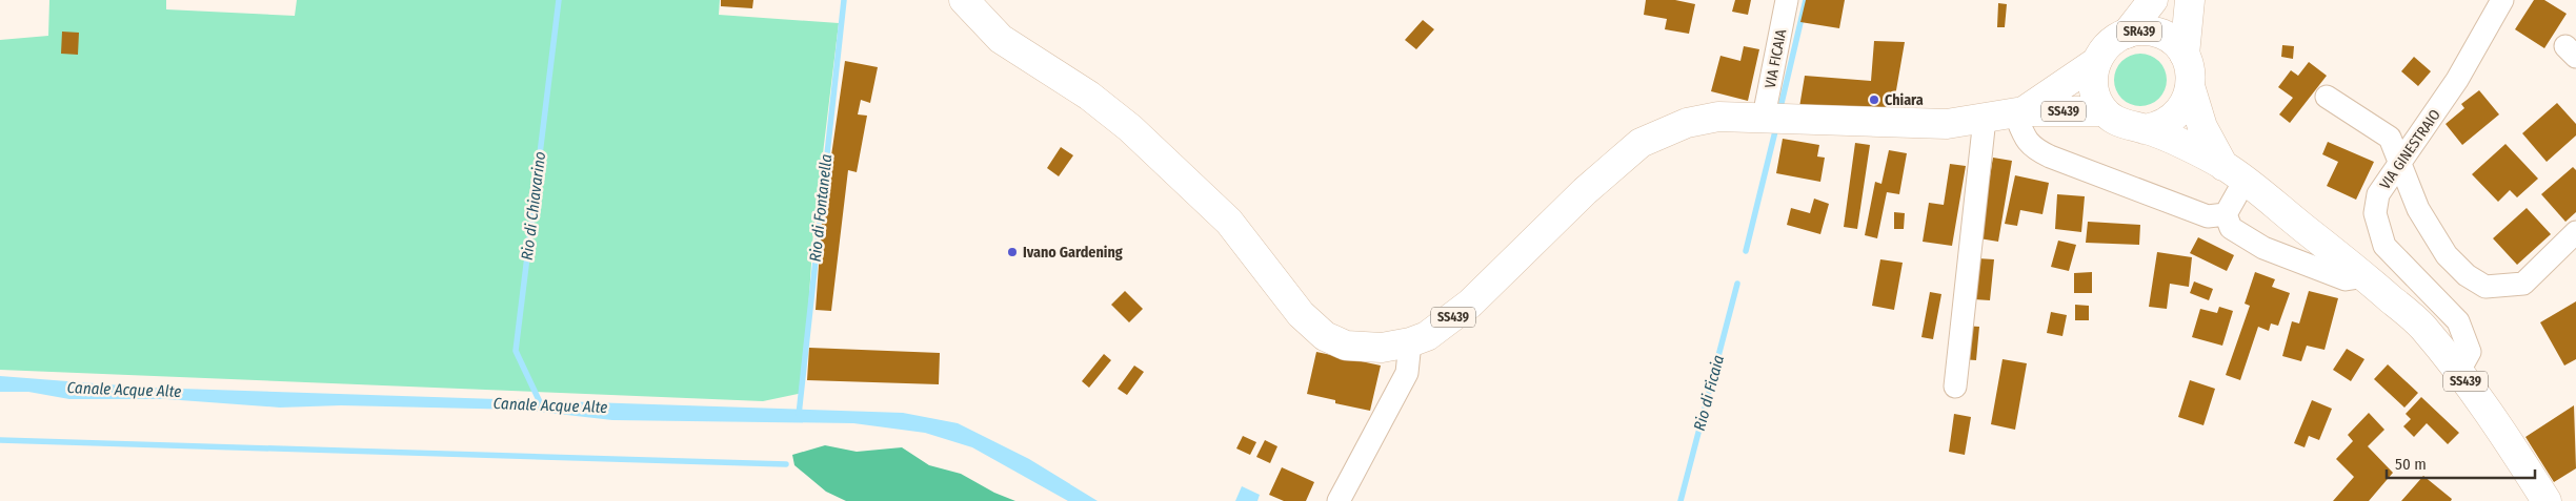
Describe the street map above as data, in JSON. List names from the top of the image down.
{
  "streets": {
    "main road": ["SR439", "SS439"],
    "street": ["VIA FICAIA", "VIA GINESTRAIO"]
  },
  "crossings": [
    ["SR439", "SS439"],
    ["VIA FICAIA", "SS439"],
    ["SS439", "VIA GINESTRAIO"]
  ],
  "water": [
    "Rio di Chiavarino",
    "Rio di Fontanella",
    "Canale Acque Alte",
    "Rio di Ficaia"
  ],
  "places": ["Chiara", "Ivano Gardening"],
  "scale_bar": "50 m"
}
